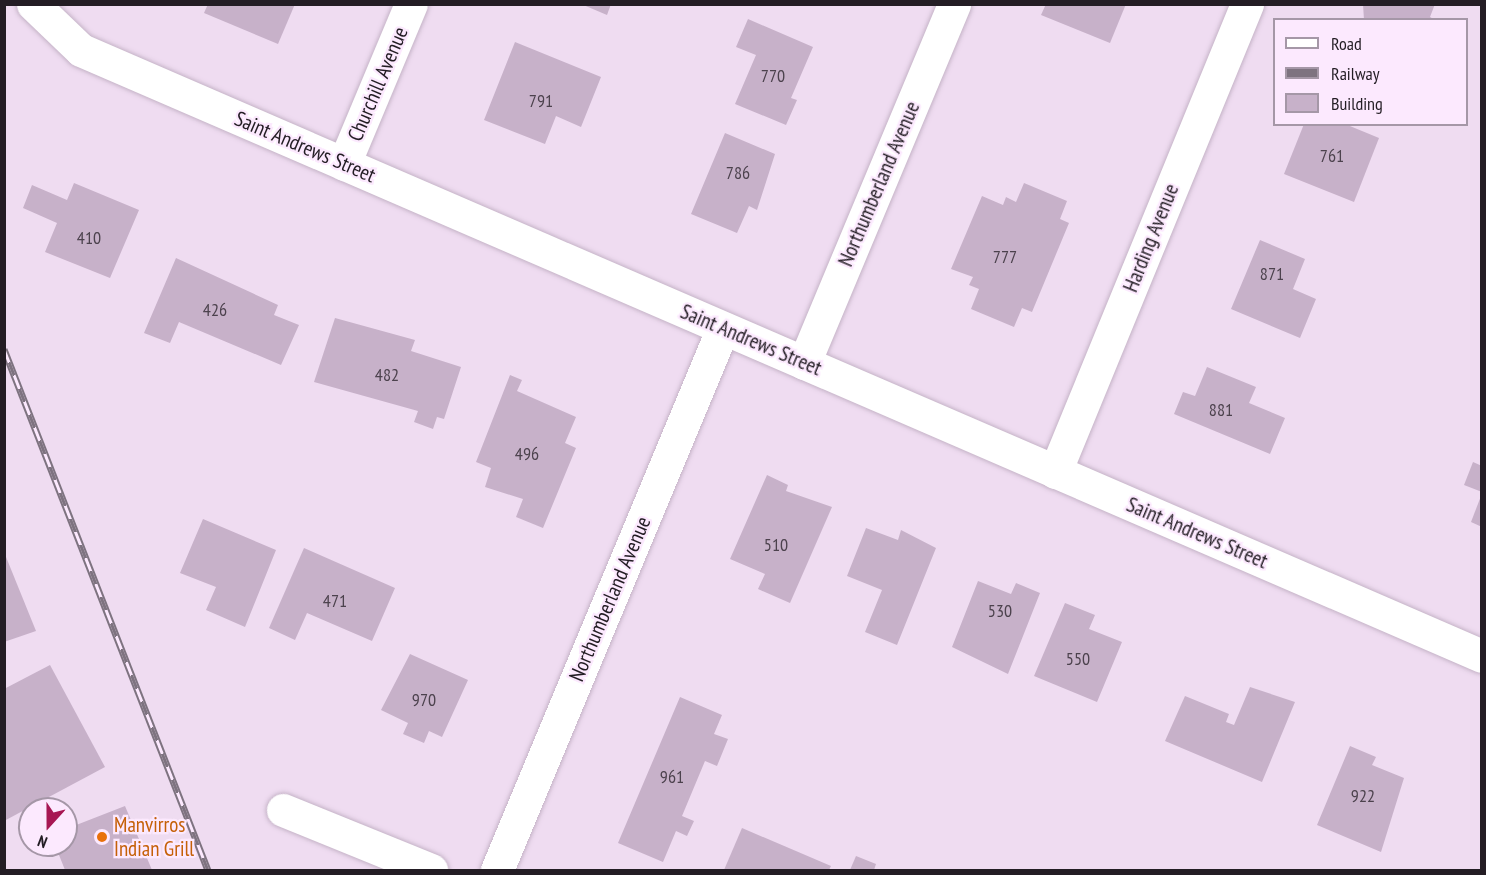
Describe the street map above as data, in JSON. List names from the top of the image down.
{
  "streets": {
    "street": [
      "Churchill Avenue",
      "Saint Andrews Street",
      "Northumberland Avenue",
      "Harding Avenue"
    ]
  },
  "crossings": [
    ["Churchill Avenue", "Saint Andrews Street"],
    ["Saint Andrews Street", "Northumberland Avenue"],
    ["Saint Andrews Street", "Harding Avenue"]
  ],
  "places": ["Manvirros Indian Grill"],
  "house_numbers": [
    "770",
    "791",
    "761",
    "786",
    "410",
    "777",
    "871",
    "426",
    "482",
    "881",
    "496",
    "510",
    "471",
    "530",
    "550",
    "970",
    "961",
    "922"
  ],
  "legend": ["Road", "Railway", "Building"],
  "north": "bottom"
}
